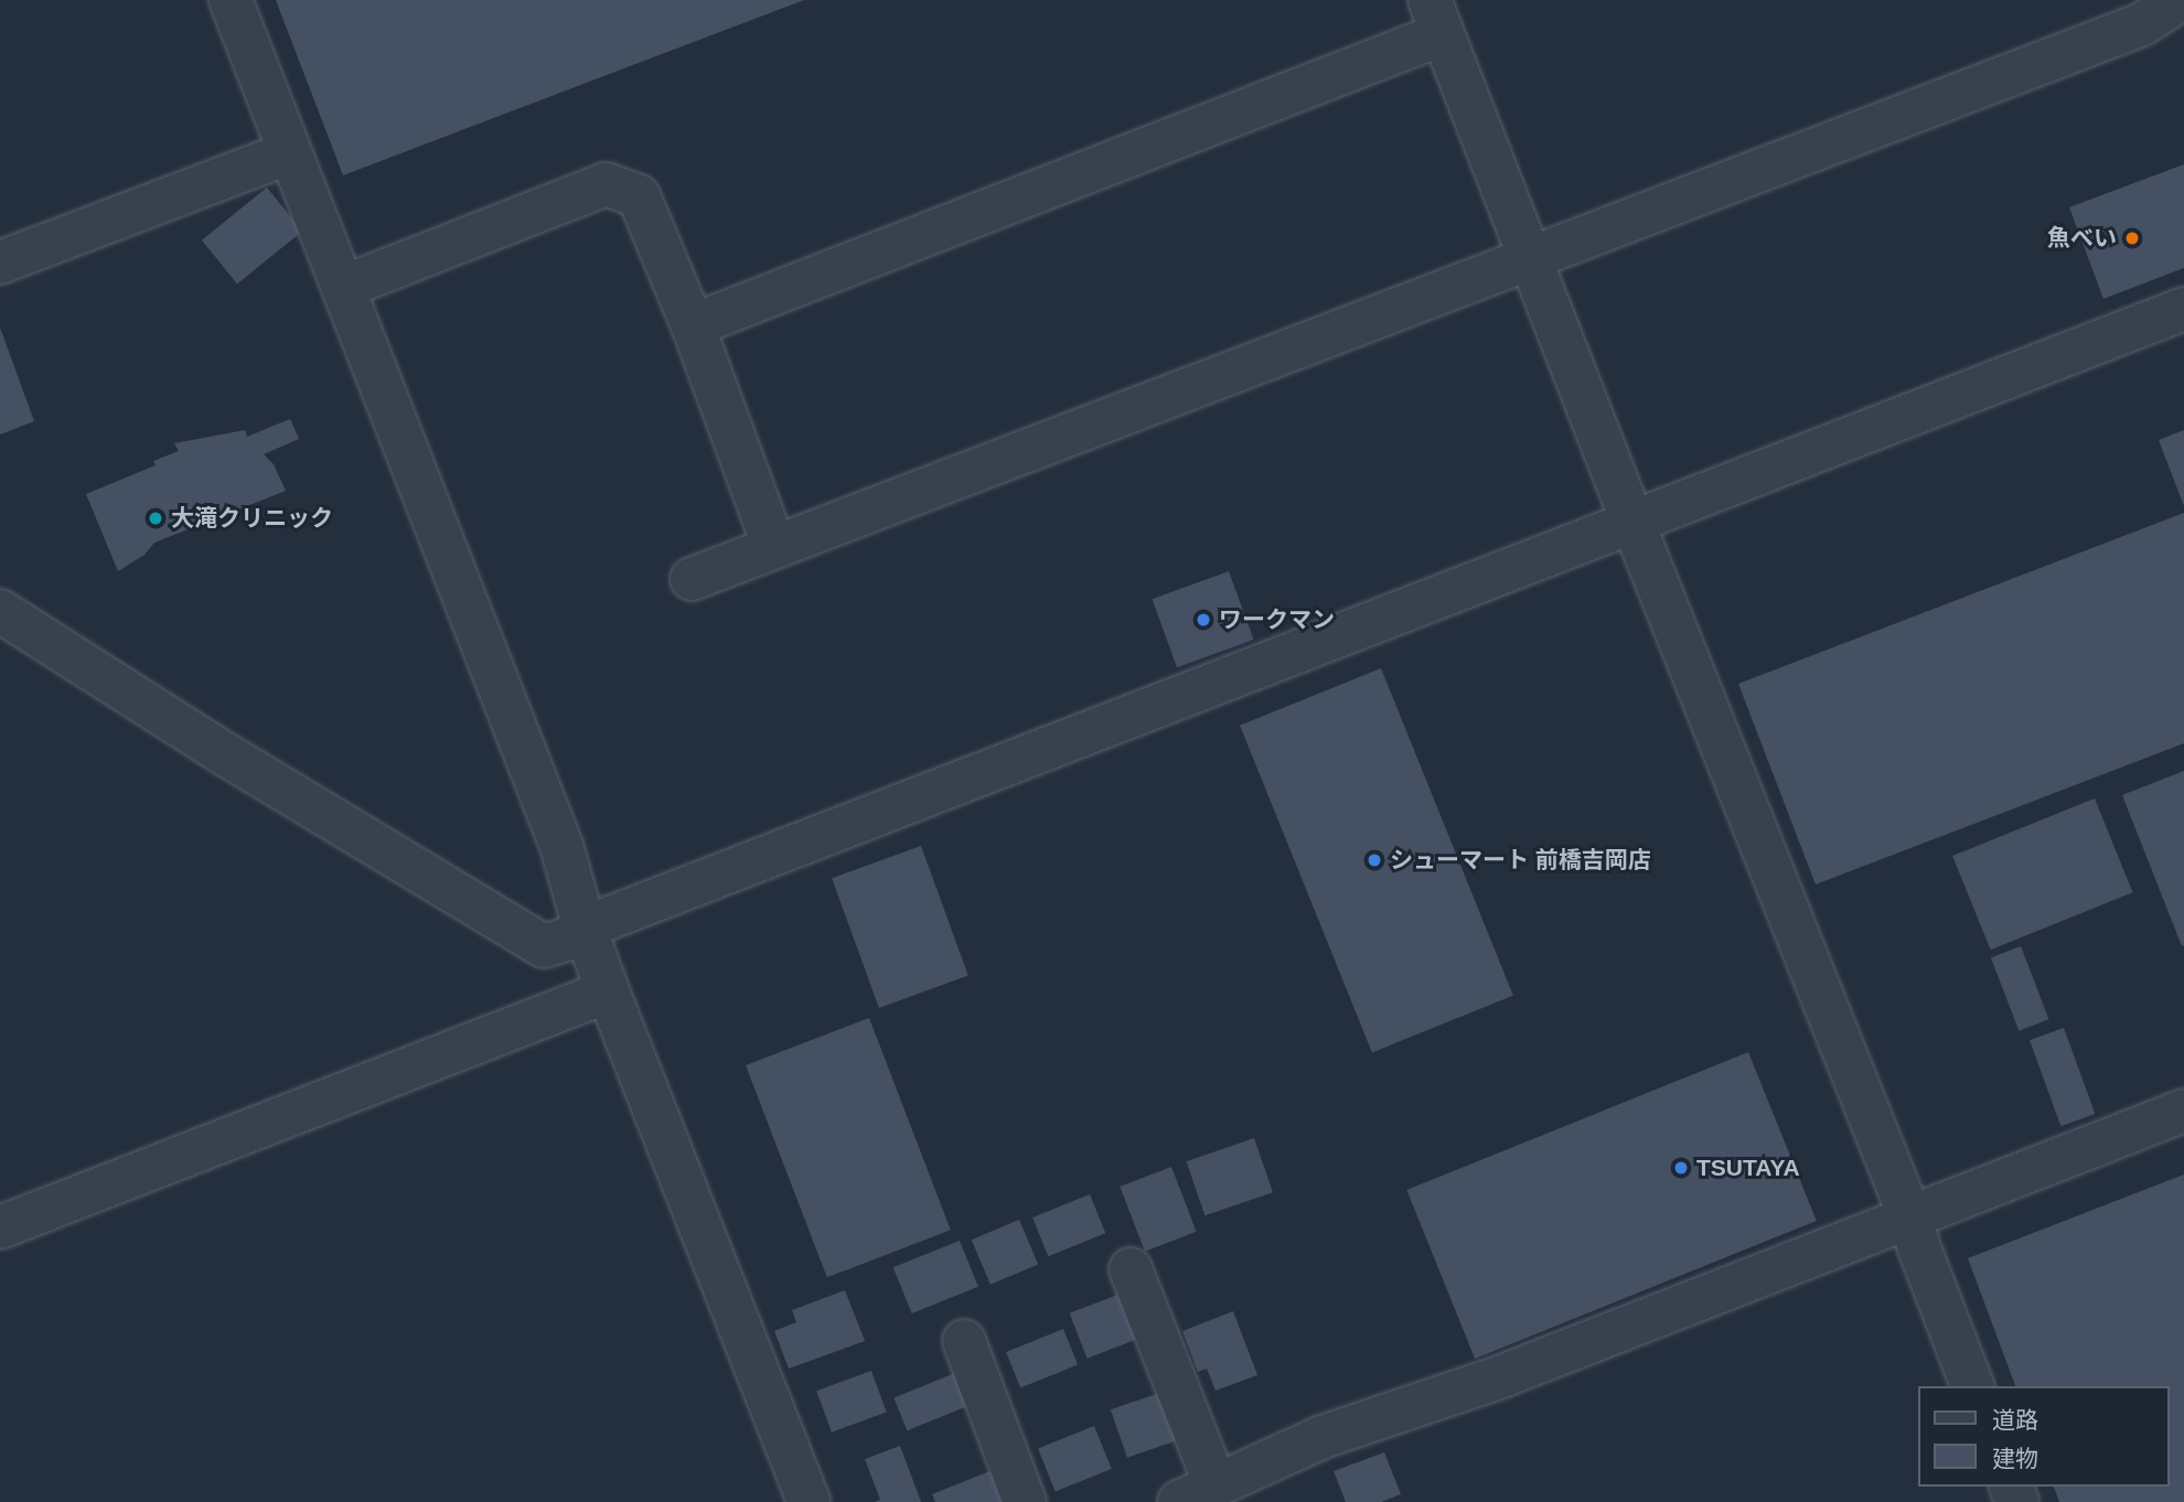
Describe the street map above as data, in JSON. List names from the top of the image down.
{
  "places": [
    "魚べい",
    "大滝クリニック",
    "ワークマン",
    "シューマート 前橋吉岡店",
    "TSUTAYA"
  ],
  "legend": ["道路", "建物"]
}
